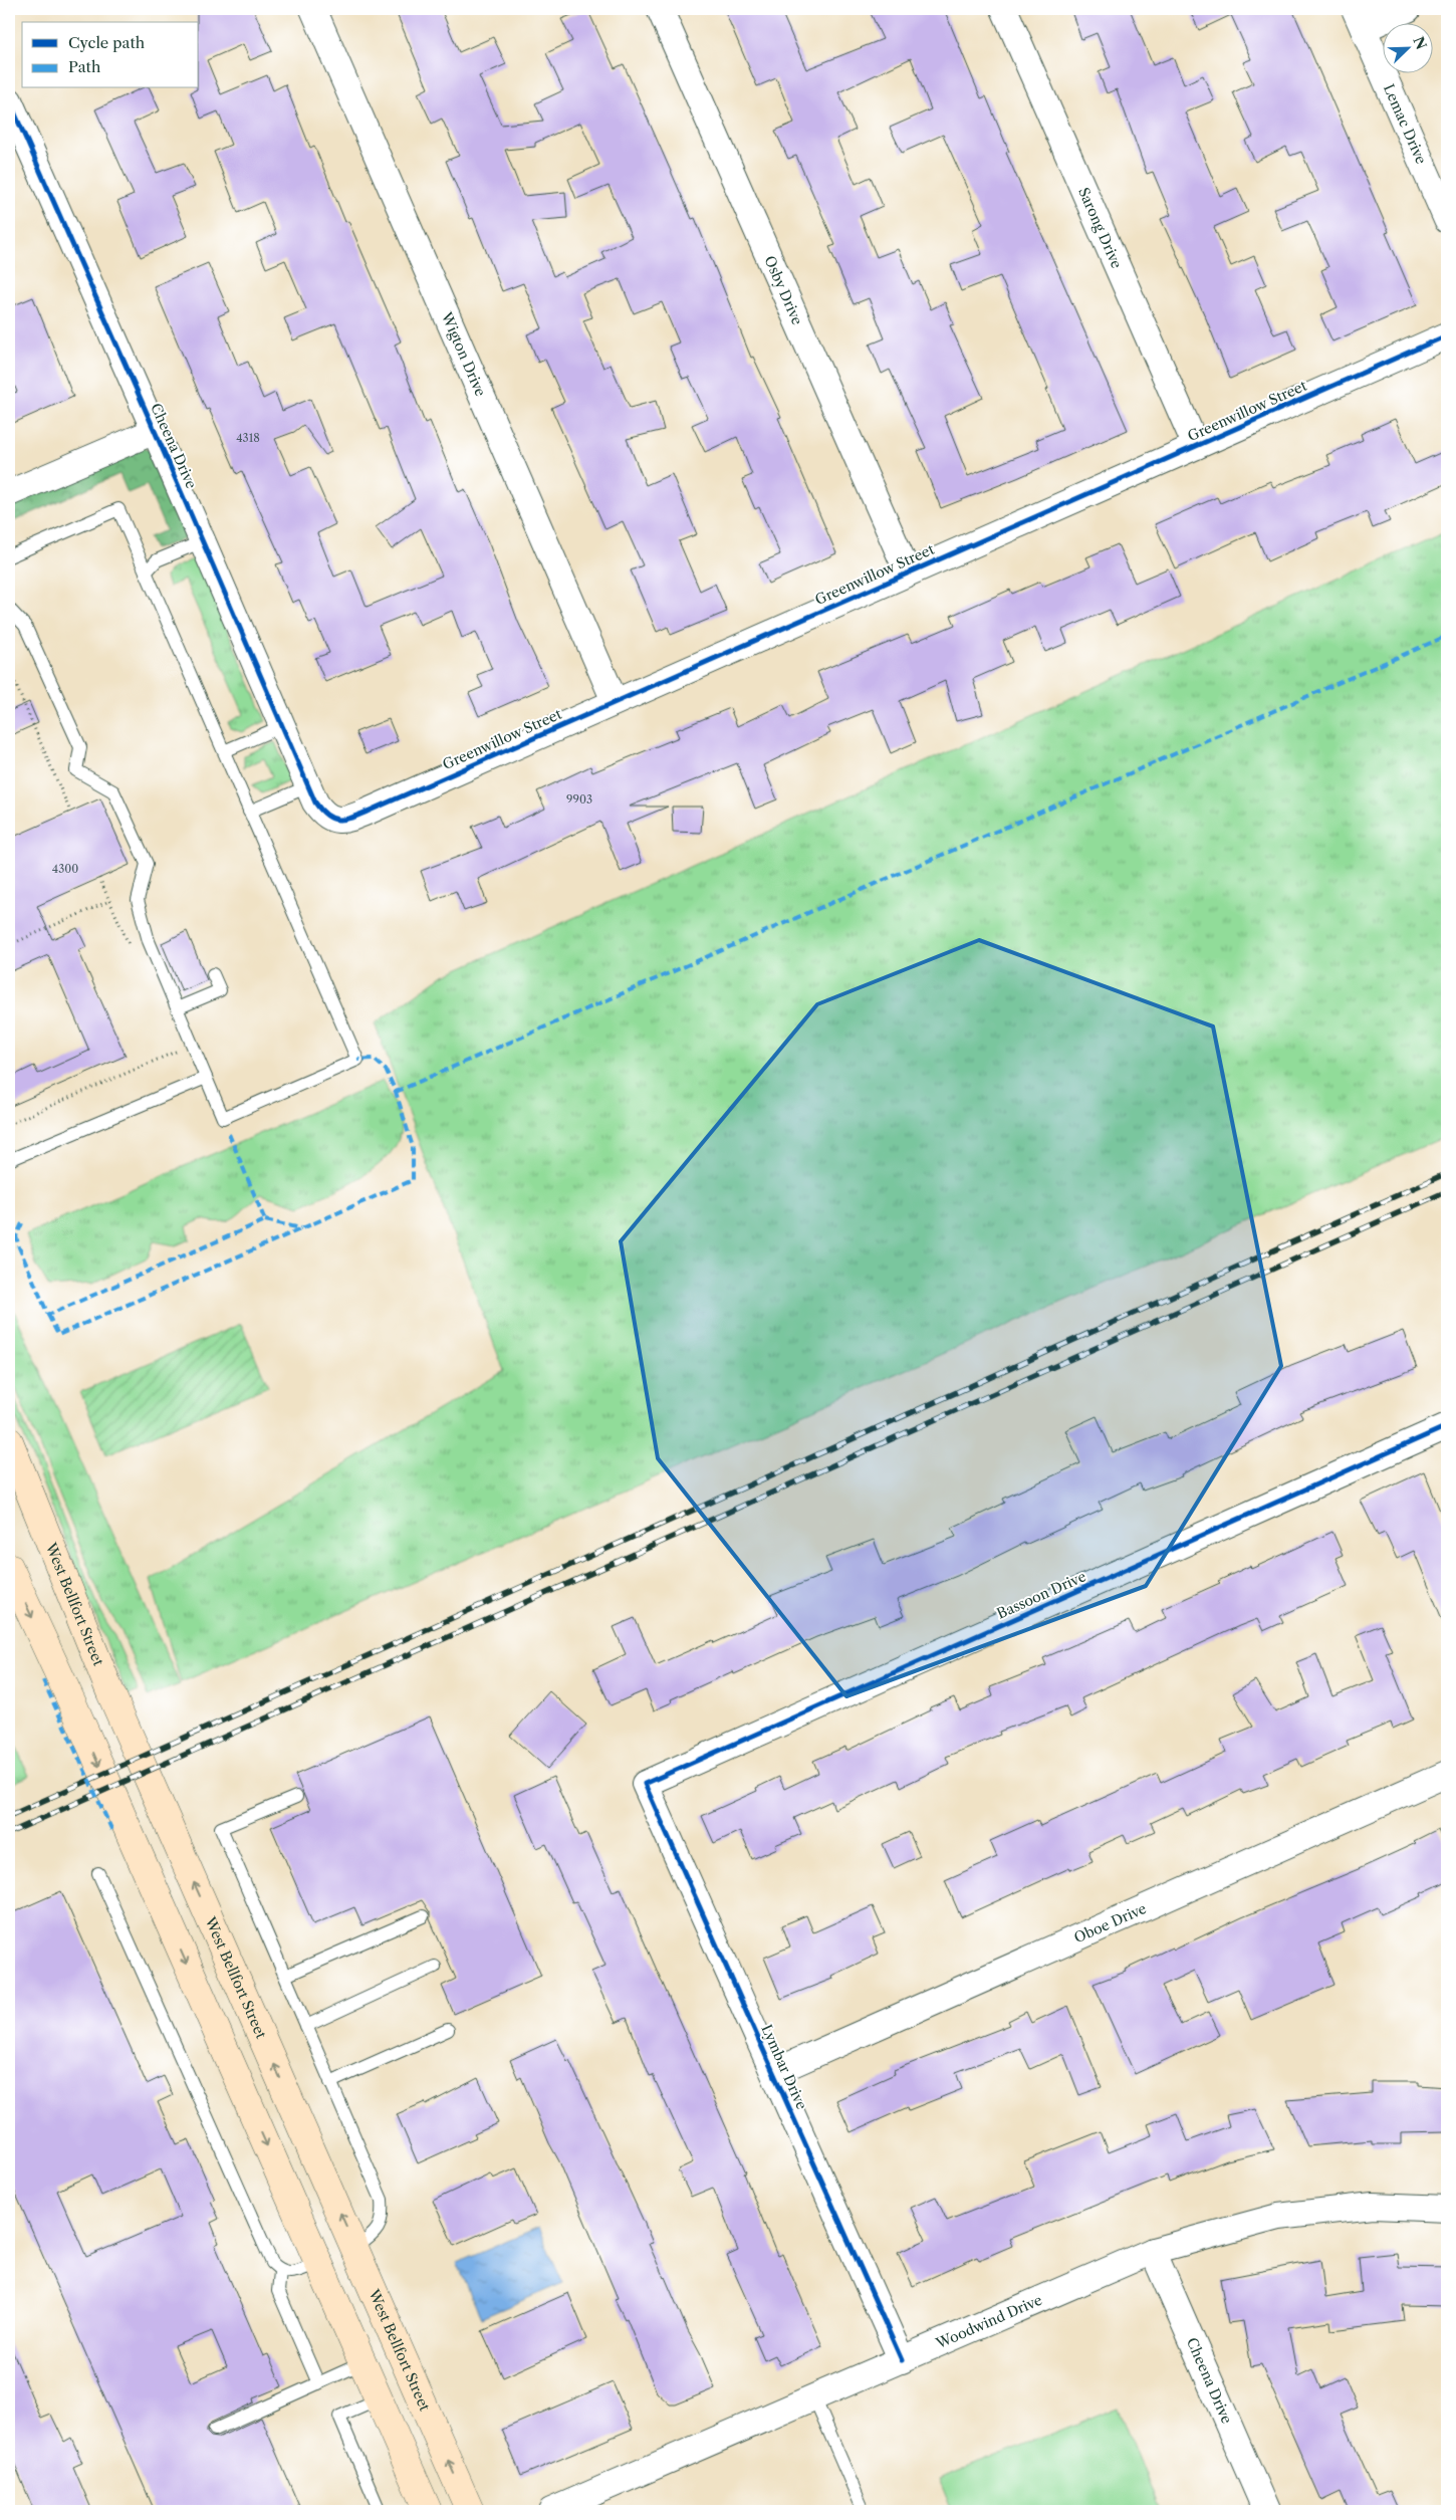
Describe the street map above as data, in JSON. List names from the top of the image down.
{
  "streets": {
    "main road": ["West Bellfort Street"],
    "street": [
      "Lemac Drive",
      "Sarong Drive",
      "Osby Drive",
      "Wigton Drive",
      "Greenwillow Street",
      "Cheena Drive",
      "Bassoon Drive",
      "Oboe Drive",
      "Lymbar Drive",
      "Woodwind Drive"
    ]
  },
  "crossings": [
    ["Sarong Drive", "Greenwillow Street"],
    ["Osby Drive", "Greenwillow Street"],
    ["Wigton Drive", "Greenwillow Street"],
    ["Greenwillow Street", "Cheena Drive"],
    ["Cheena Drive", "Woodwind Drive"],
    ["Bassoon Drive", "Lymbar Drive"],
    ["Oboe Drive", "Lymbar Drive"],
    ["Lymbar Drive", "Woodwind Drive"]
  ],
  "house_numbers": ["4318", "9903", "4300"],
  "legend": ["Cycle path", "Path"],
  "north": "top right"
}
